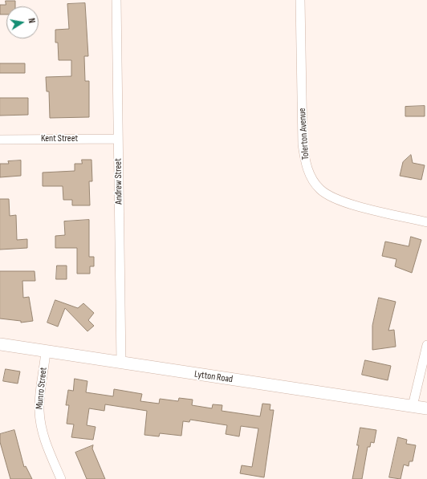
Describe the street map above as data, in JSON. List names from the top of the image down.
{
  "streets": {
    "main road": ["Lytton Road"],
    "street": [
      "Tolerton Avenue",
      "Kent Street",
      "Andrew Street",
      "Munro Street"
    ]
  },
  "crossings": [
    ["Kent Street", "Andrew Street"],
    ["Andrew Street", "Lytton Road"],
    ["Lytton Road", "Munro Street"]
  ],
  "north": "right"
}
